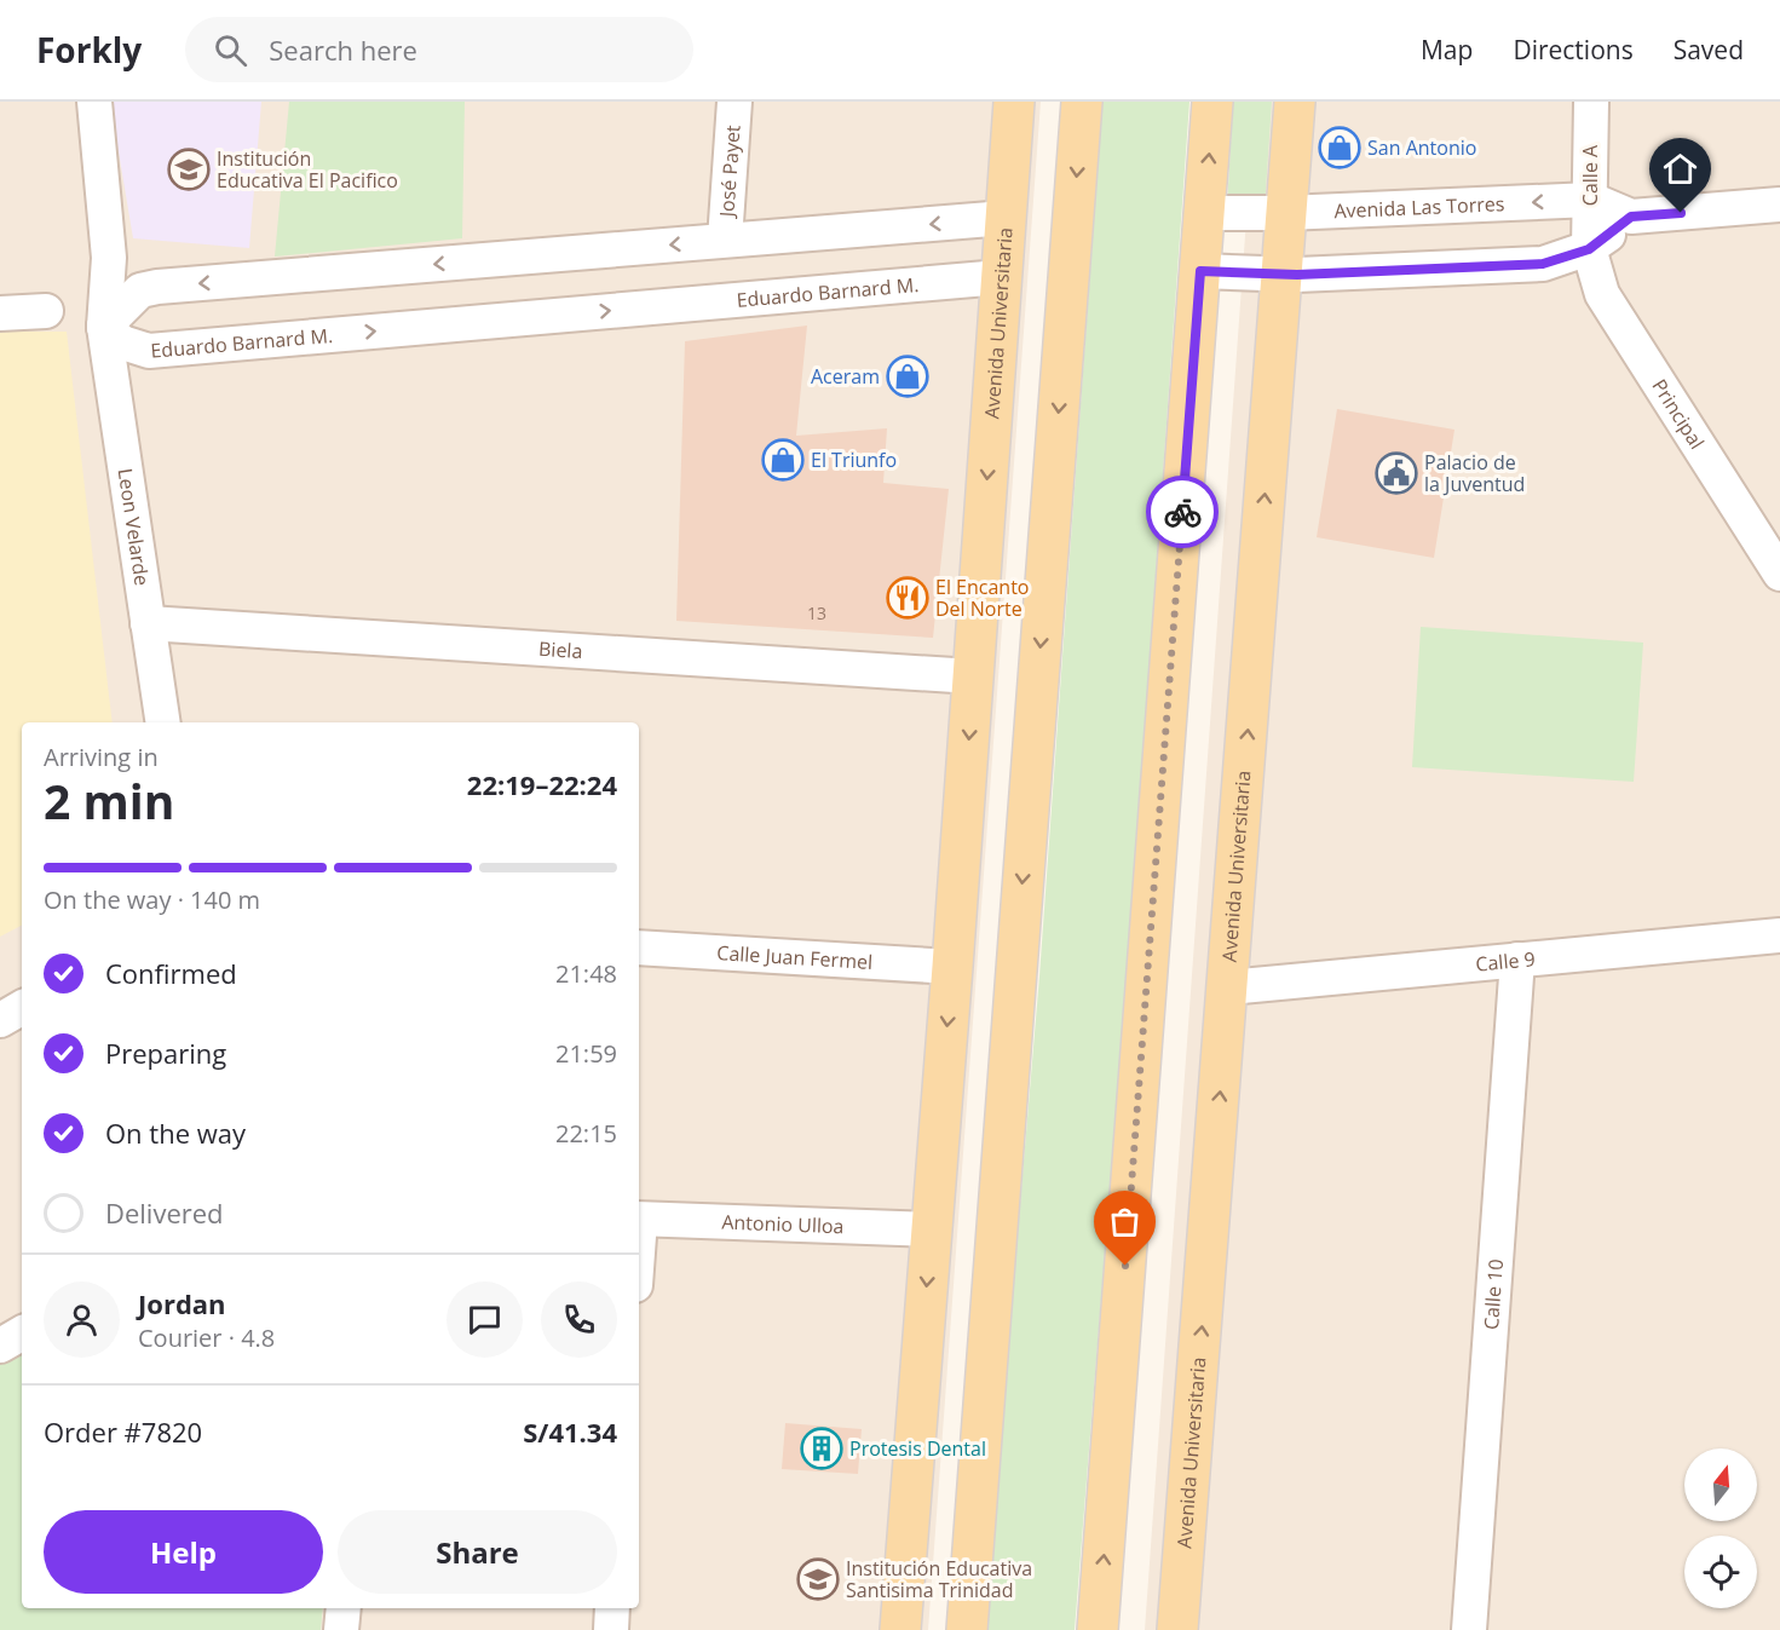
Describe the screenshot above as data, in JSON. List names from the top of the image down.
{
  "streets": {
    "main road": ["Avenida Universitaria"],
    "street": [
      "José Payet",
      "Calle A",
      "Avenida Las Torres",
      "Eduardo Barnard M.",
      "Principal",
      "Leon Velarde",
      "Biela",
      "Calle Juan Fermel",
      "Calle 9",
      "Antonio Ulloa",
      "Calle 10"
    ]
  },
  "crossings": [
    ["Calle A", "Avenida Las Torres"],
    ["Calle A", "Principal"],
    ["Avenida Las Torres", "Avenida Universitaria"],
    ["Eduardo Barnard M.", "Avenida Universitaria"],
    ["Eduardo Barnard M.", "Leon Velarde"],
    ["Avenida Universitaria", "Biela"],
    ["Avenida Universitaria", "Calle Juan Fermel"],
    ["Avenida Universitaria", "Calle 9"],
    ["Avenida Universitaria", "Antonio Ulloa"],
    ["Leon Velarde", "Biela"],
    ["Calle 9", "Calle 10"]
  ],
  "places": {
    "shop": ["San Antonio", "Aceram", "El Triunfo"],
    "school or university": ["Institución Educativa El Pacifico", "Institución Educativa Santisima Trinidad"],
    "public building": ["Palacio de la Juventud"],
    "restaurant": ["El Encanto Del Norte"],
    "building": ["Protesis Dental"]
  },
  "house_numbers": ["13"],
  "north": "top",
  "page": {
    "header": "Forkly",
    "search": "Search here",
    "nav": ["Map", "Directions", "Saved"],
    "heading": ["2 min", "Arriving in", "22:19–22:24"],
    "panel": [
      "Jordan",
      "Courier · 4.8",
      "Order #7820",
      "S/41.34"
    ],
    "bar": "On the way · 140 m",
    "list": [
      ["Confirmed", "21:48"],
      ["Preparing", "21:59"],
      ["On the way", "22:15"],
      "Delivered"
    ],
    "buttons": ["Help", "Share"]
  }
}
